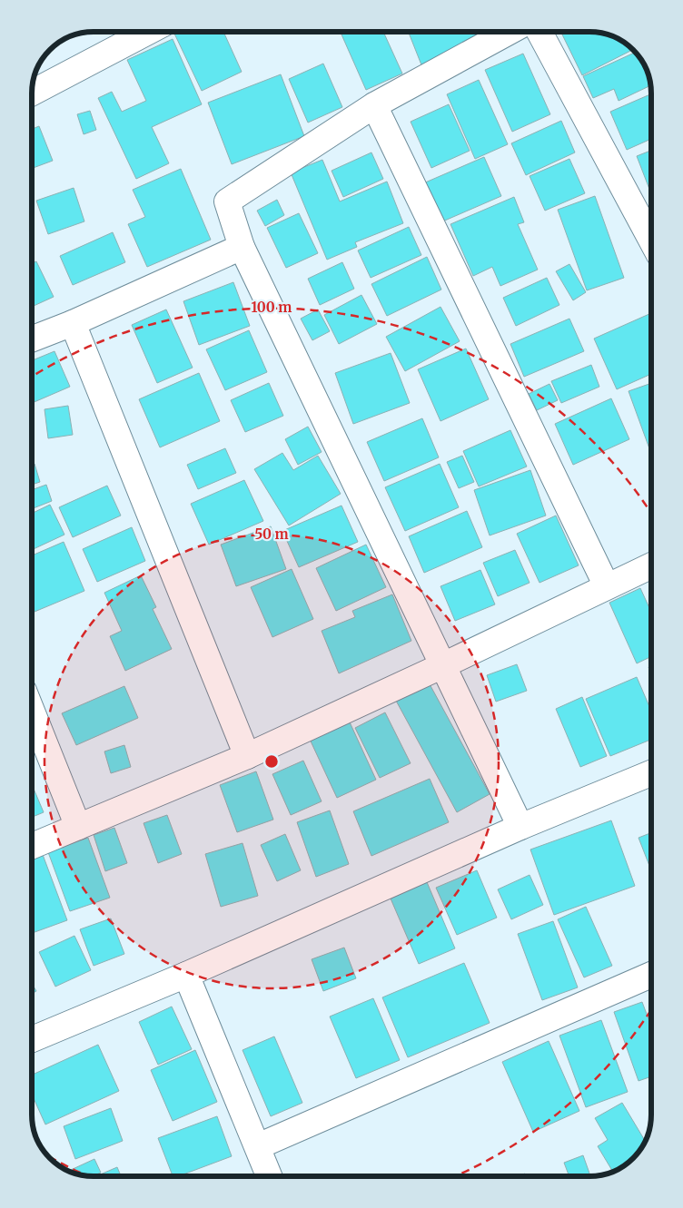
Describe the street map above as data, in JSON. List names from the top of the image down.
{
  "rings": ["100 m", "50 m"]
}
